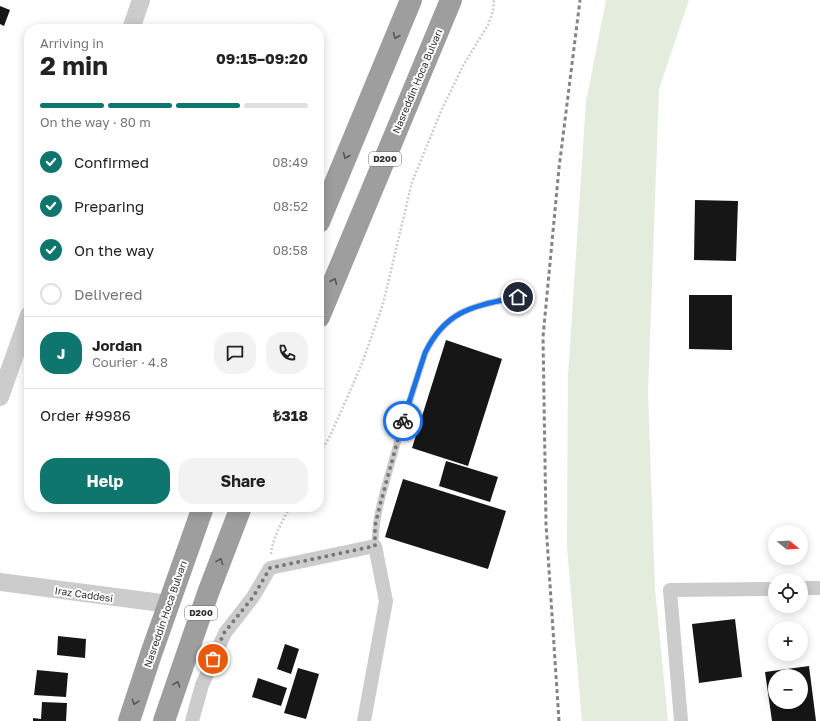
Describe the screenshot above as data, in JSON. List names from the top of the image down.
{
  "streets": {
    "highway": ["Nasreddin Hoca Bulvarı", "D200"],
    "street": ["Iraz Caddesi"]
  },
  "crossings": [
    ["Nasreddin Hoca Bulvarı", "Iraz Caddesi"]
  ],
  "north": "right",
  "page": {
    "heading": ["2 min", "Arriving in", "09:15–09:20"],
    "panel": [
      "Jordan",
      "Courier · 4.8",
      "Order #9986",
      "₺318"
    ],
    "bar": "On the way · 80 m",
    "list": [
      ["Confirmed", "08:49"],
      ["Preparing", "08:52"],
      ["On the way", "08:58"],
      "Delivered"
    ],
    "round": "J",
    "buttons": ["Help", "Share"],
    "map_buttons": ["+", "−"]
  }
}
